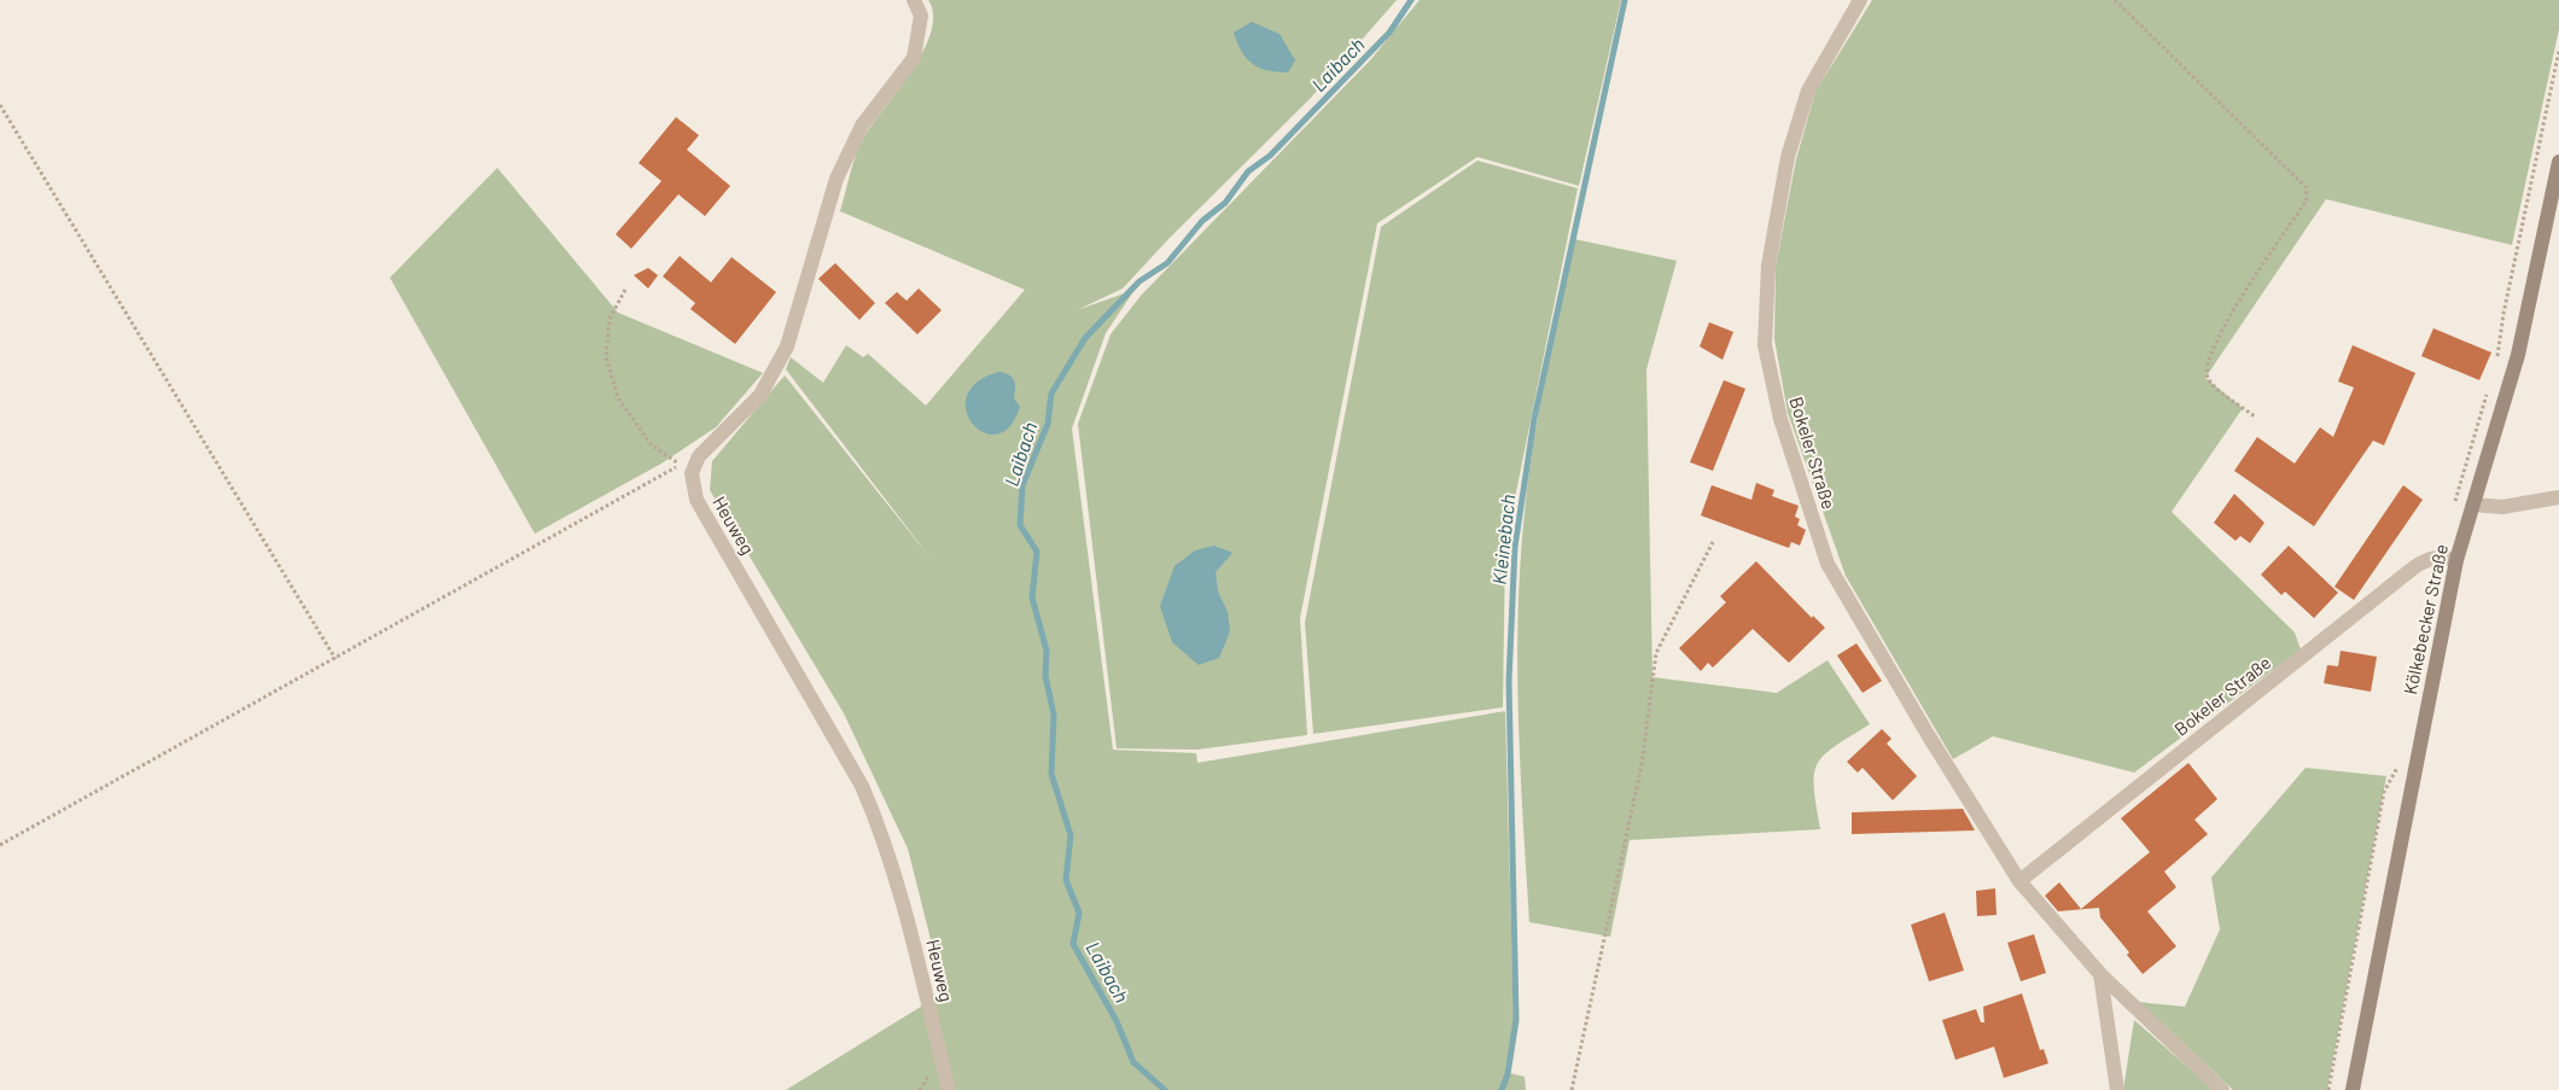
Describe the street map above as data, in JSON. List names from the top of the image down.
{
  "streets": {
    "main road": ["Kölkebecker Straße"],
    "street": ["Bokeler Straße", "Heuweg"]
  },
  "crossings": [
    ["Bokeler Straße", "Kölkebecker Straße"]
  ],
  "water": ["Laibach", "Kleinebach"]
}
